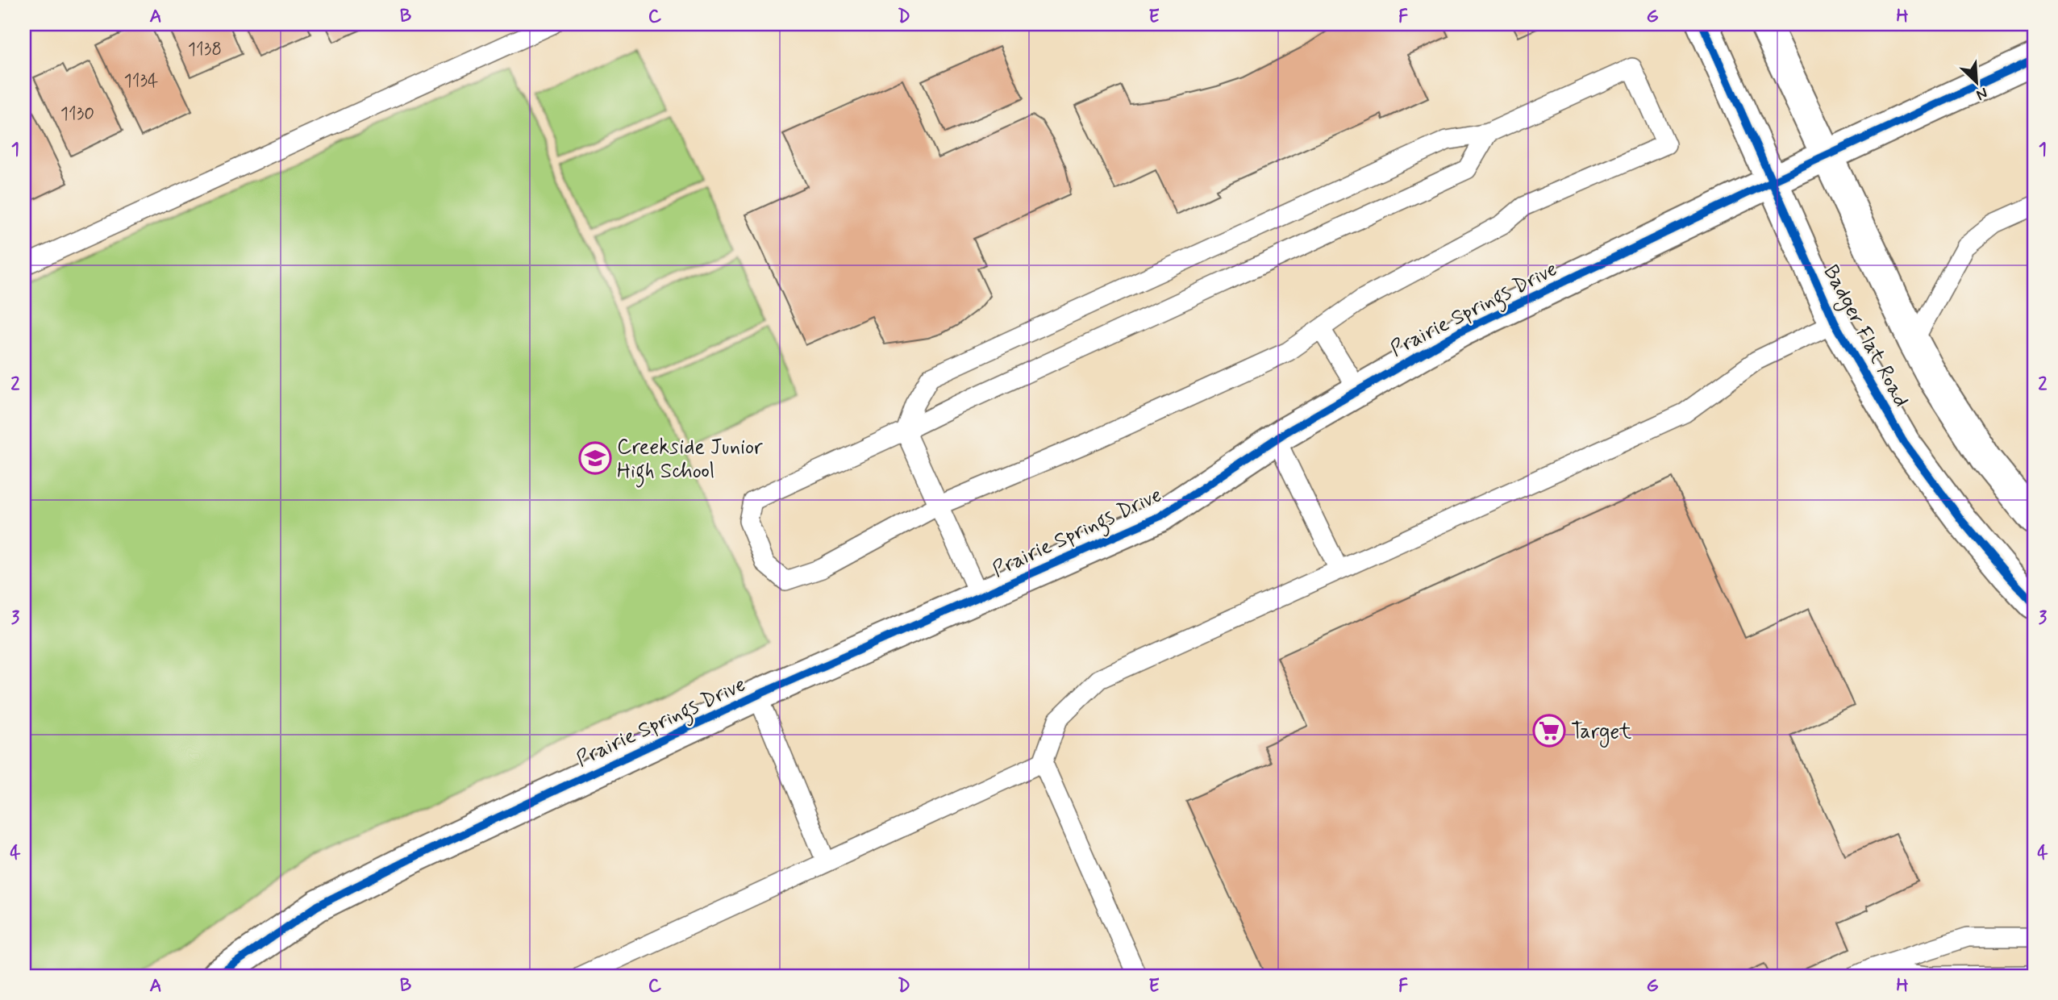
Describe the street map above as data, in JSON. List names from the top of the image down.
{
  "streets": {
    "street": ["Prairie Springs Drive", "Badger Flat Road"]
  },
  "crossings": [
    ["Prairie Springs Drive", "Badger Flat Road"]
  ],
  "places": {
    "school or university": ["Creekside Junior High School"],
    "supermarket": ["Target"]
  },
  "house_numbers": ["1138", "1134", "1130"],
  "north": "bottom right",
  "grid": {
    "columns": [
      "A",
      "B",
      "C",
      "D",
      "E",
      "F",
      "G",
      "H"
    ],
    "rows": [
      "1",
      "2",
      "3",
      "4"
    ]
  }
}
